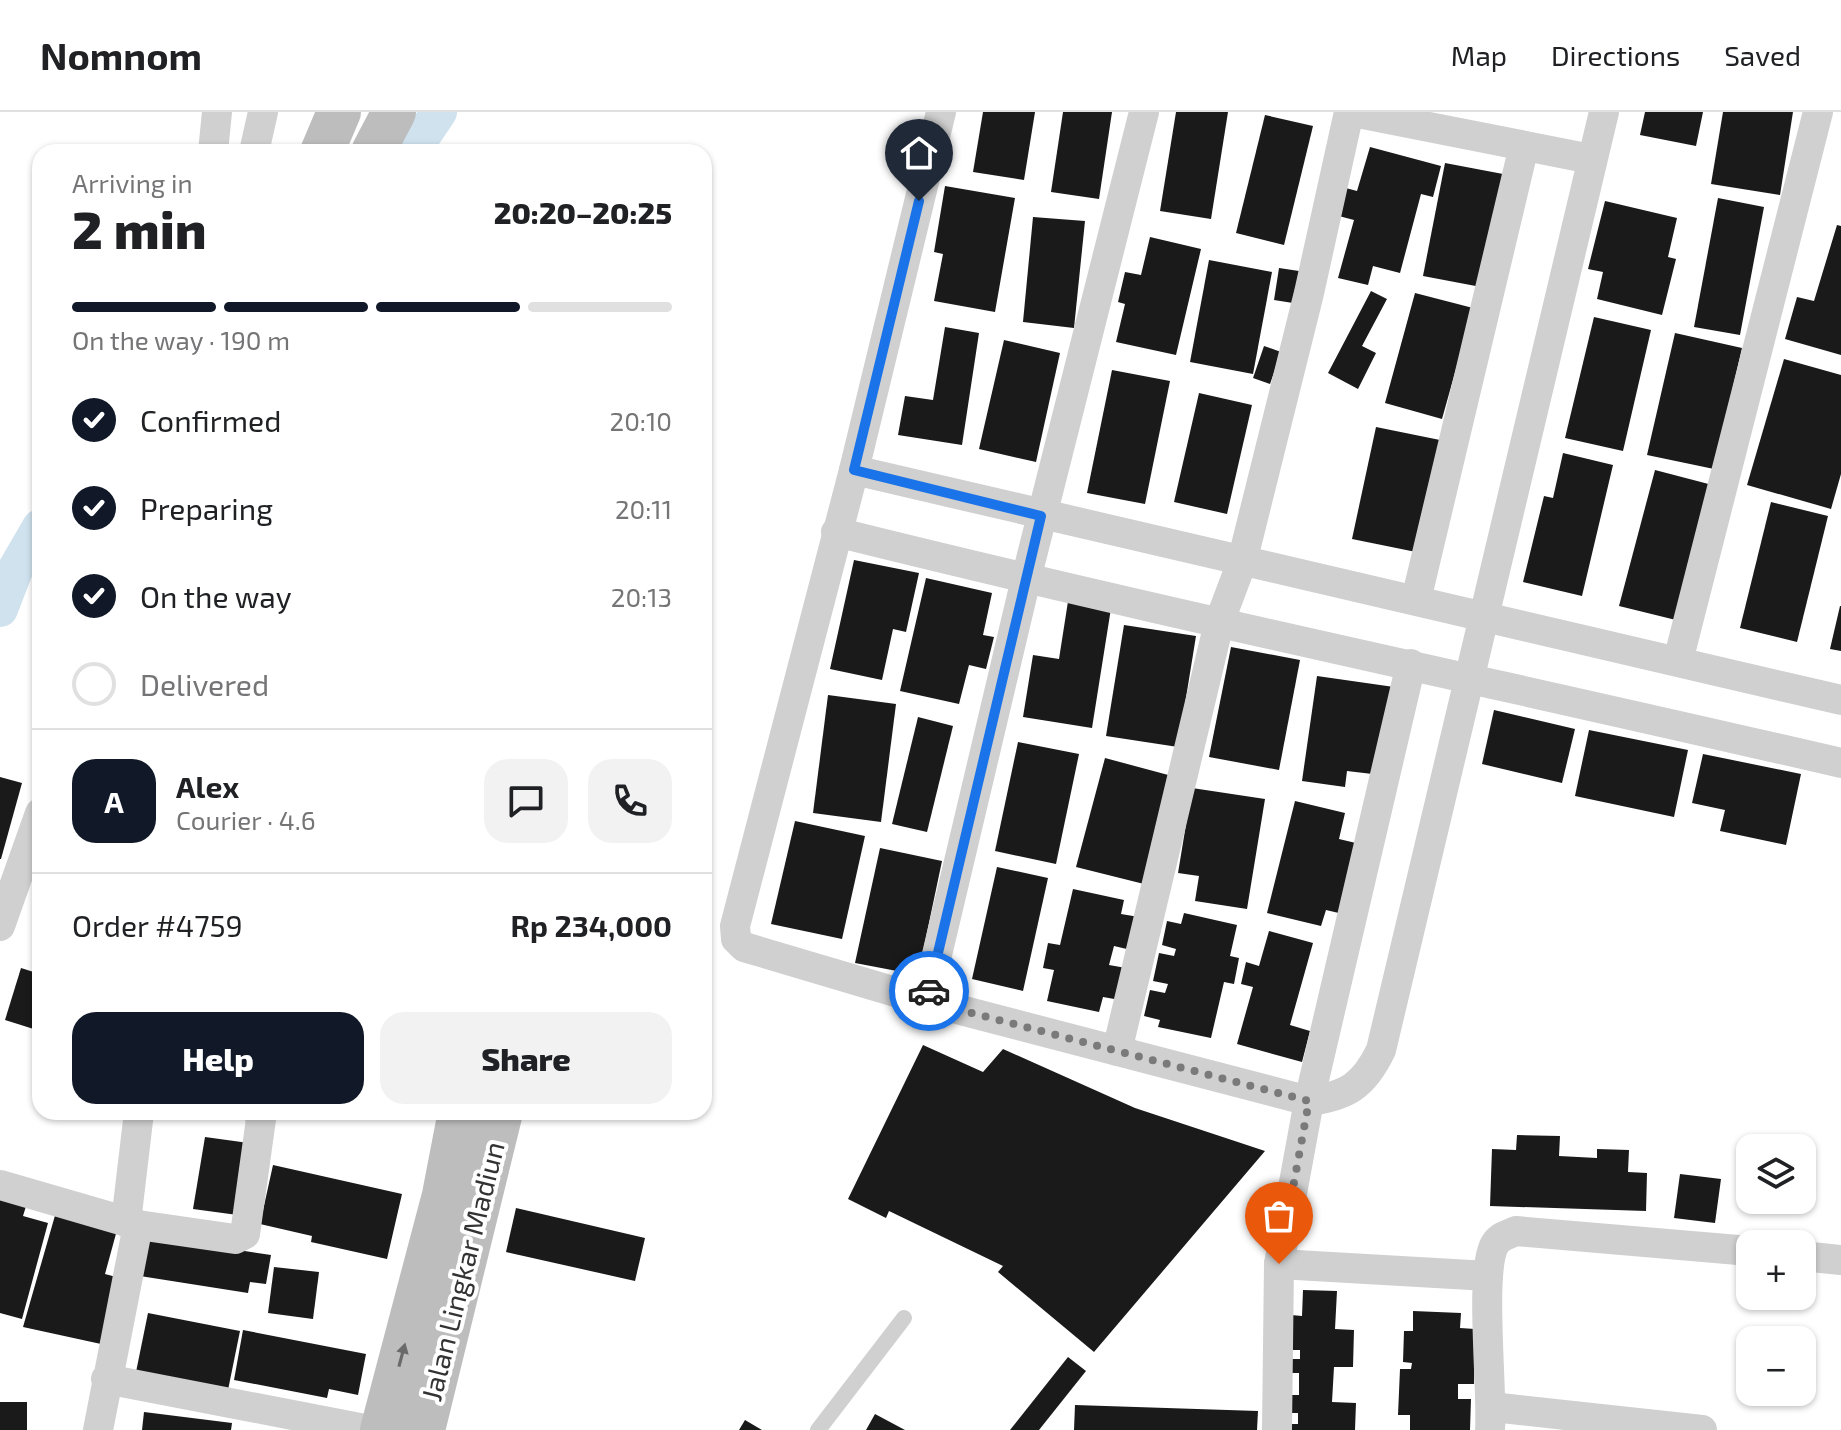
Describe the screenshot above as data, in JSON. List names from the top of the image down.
{
  "streets": {
    "main road": ["Jalan Lingkar Madiun"]
  },
  "page": {
    "header": "Nomnom",
    "nav": ["Map", "Directions", "Saved"],
    "heading": ["2 min", "Arriving in", "20:20–20:25"],
    "panel": [
      "Alex",
      "Courier · 4.6",
      "Order #4759",
      "Rp 234,000"
    ],
    "bar": "On the way · 190 m",
    "list": [
      ["Confirmed", "20:10"],
      ["Preparing", "20:11"],
      ["On the way", "20:13"],
      "Delivered"
    ],
    "round": "A",
    "buttons": ["Help", "Share"],
    "map_buttons": ["+", "−"]
  }
}
